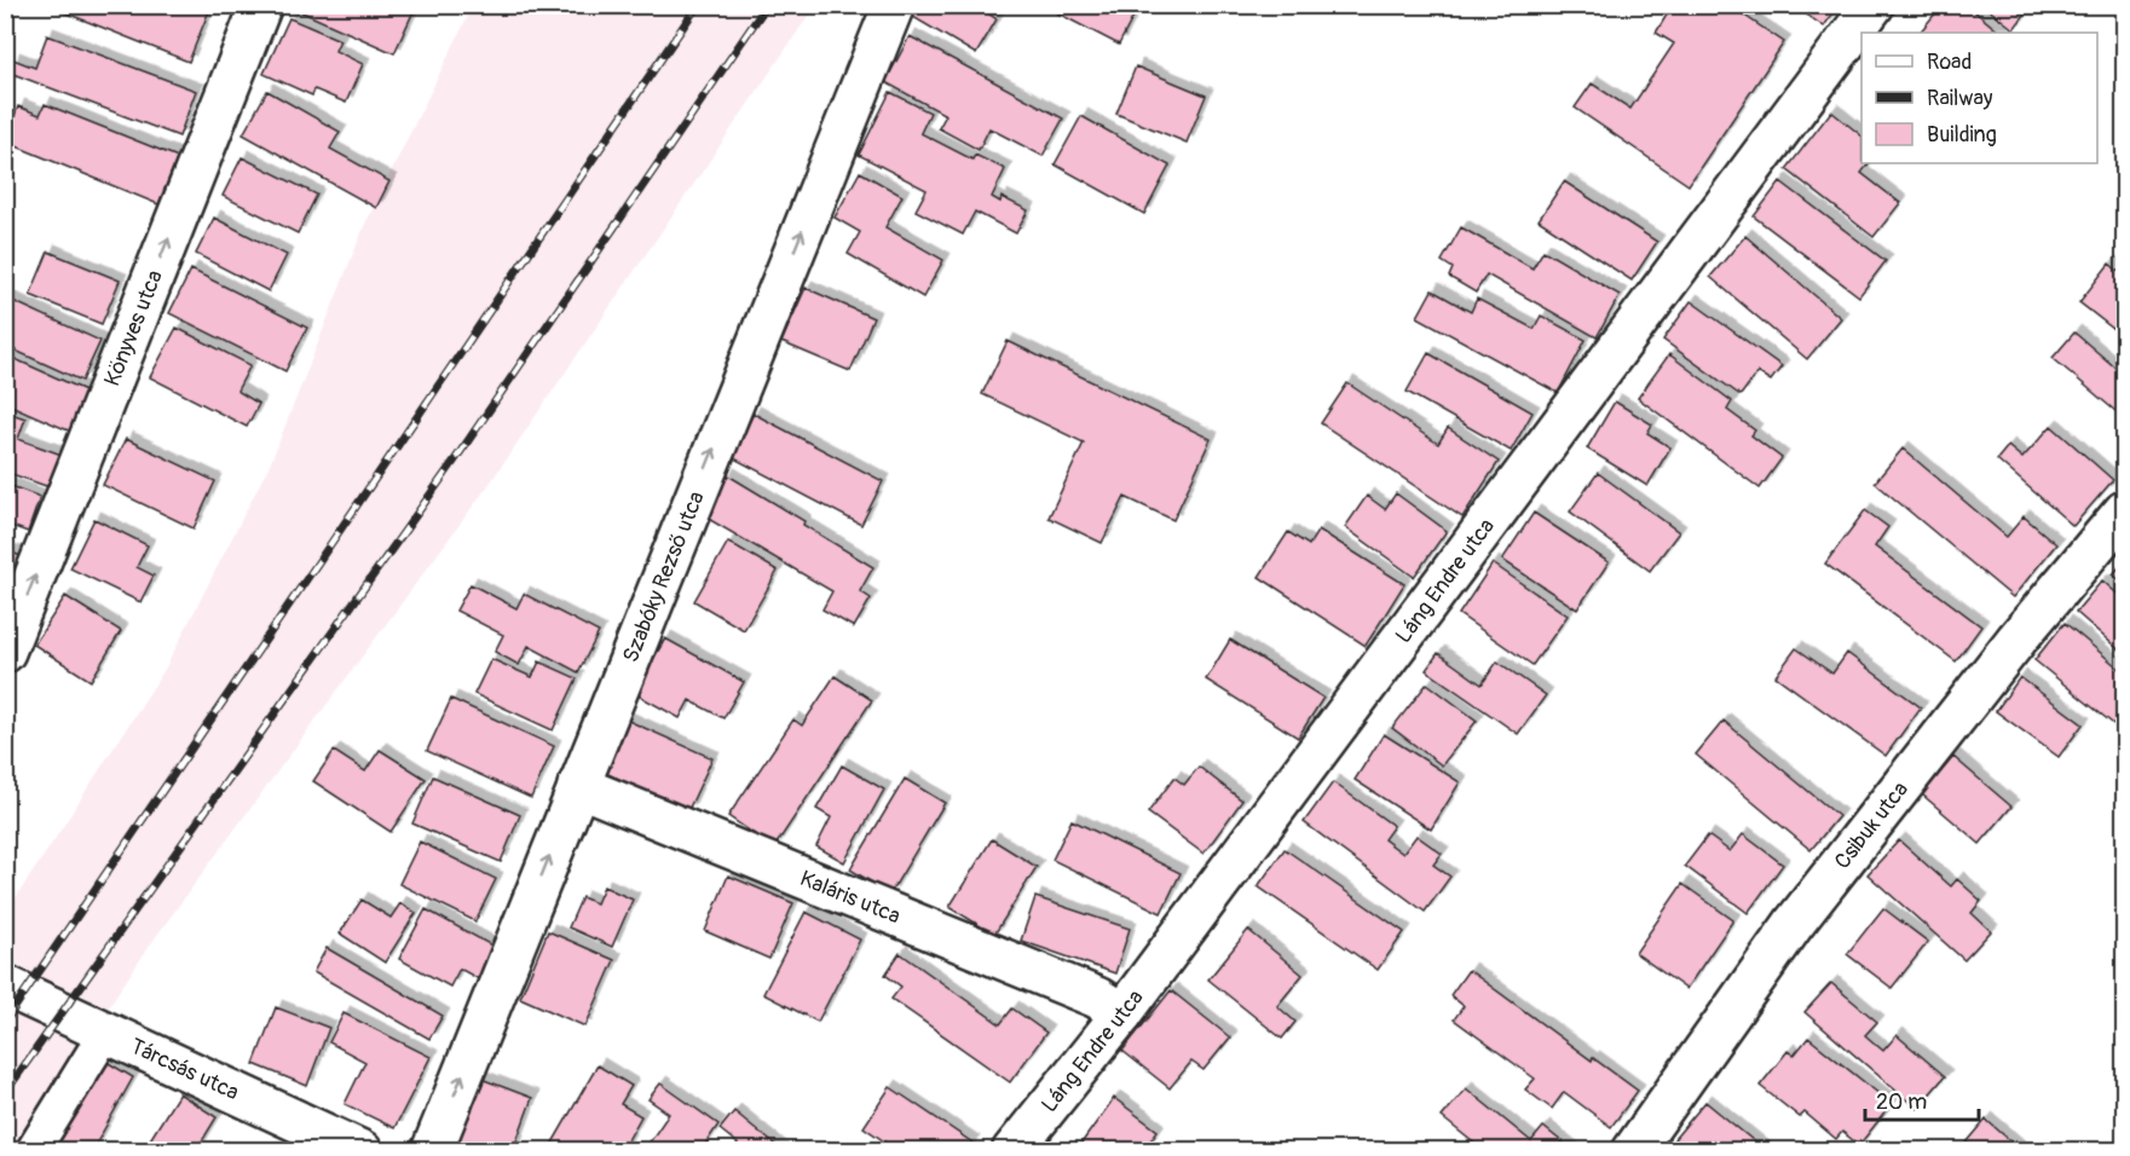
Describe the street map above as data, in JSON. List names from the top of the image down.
{
  "streets": {
    "street": [
      "Könyves utca",
      "Szabóky Rezső utca",
      "Láng Endre utca",
      "Csibuk utca",
      "Kaláris utca",
      "Tárcsás utca"
    ]
  },
  "crossings": [
    ["Szabóky Rezső utca", "Kaláris utca"],
    ["Láng Endre utca", "Kaláris utca"]
  ],
  "one_way": ["Könyves utca", "Szabóky Rezső utca"],
  "legend": ["Road", "Railway", "Building"],
  "scale_bar": "20 m"
}
